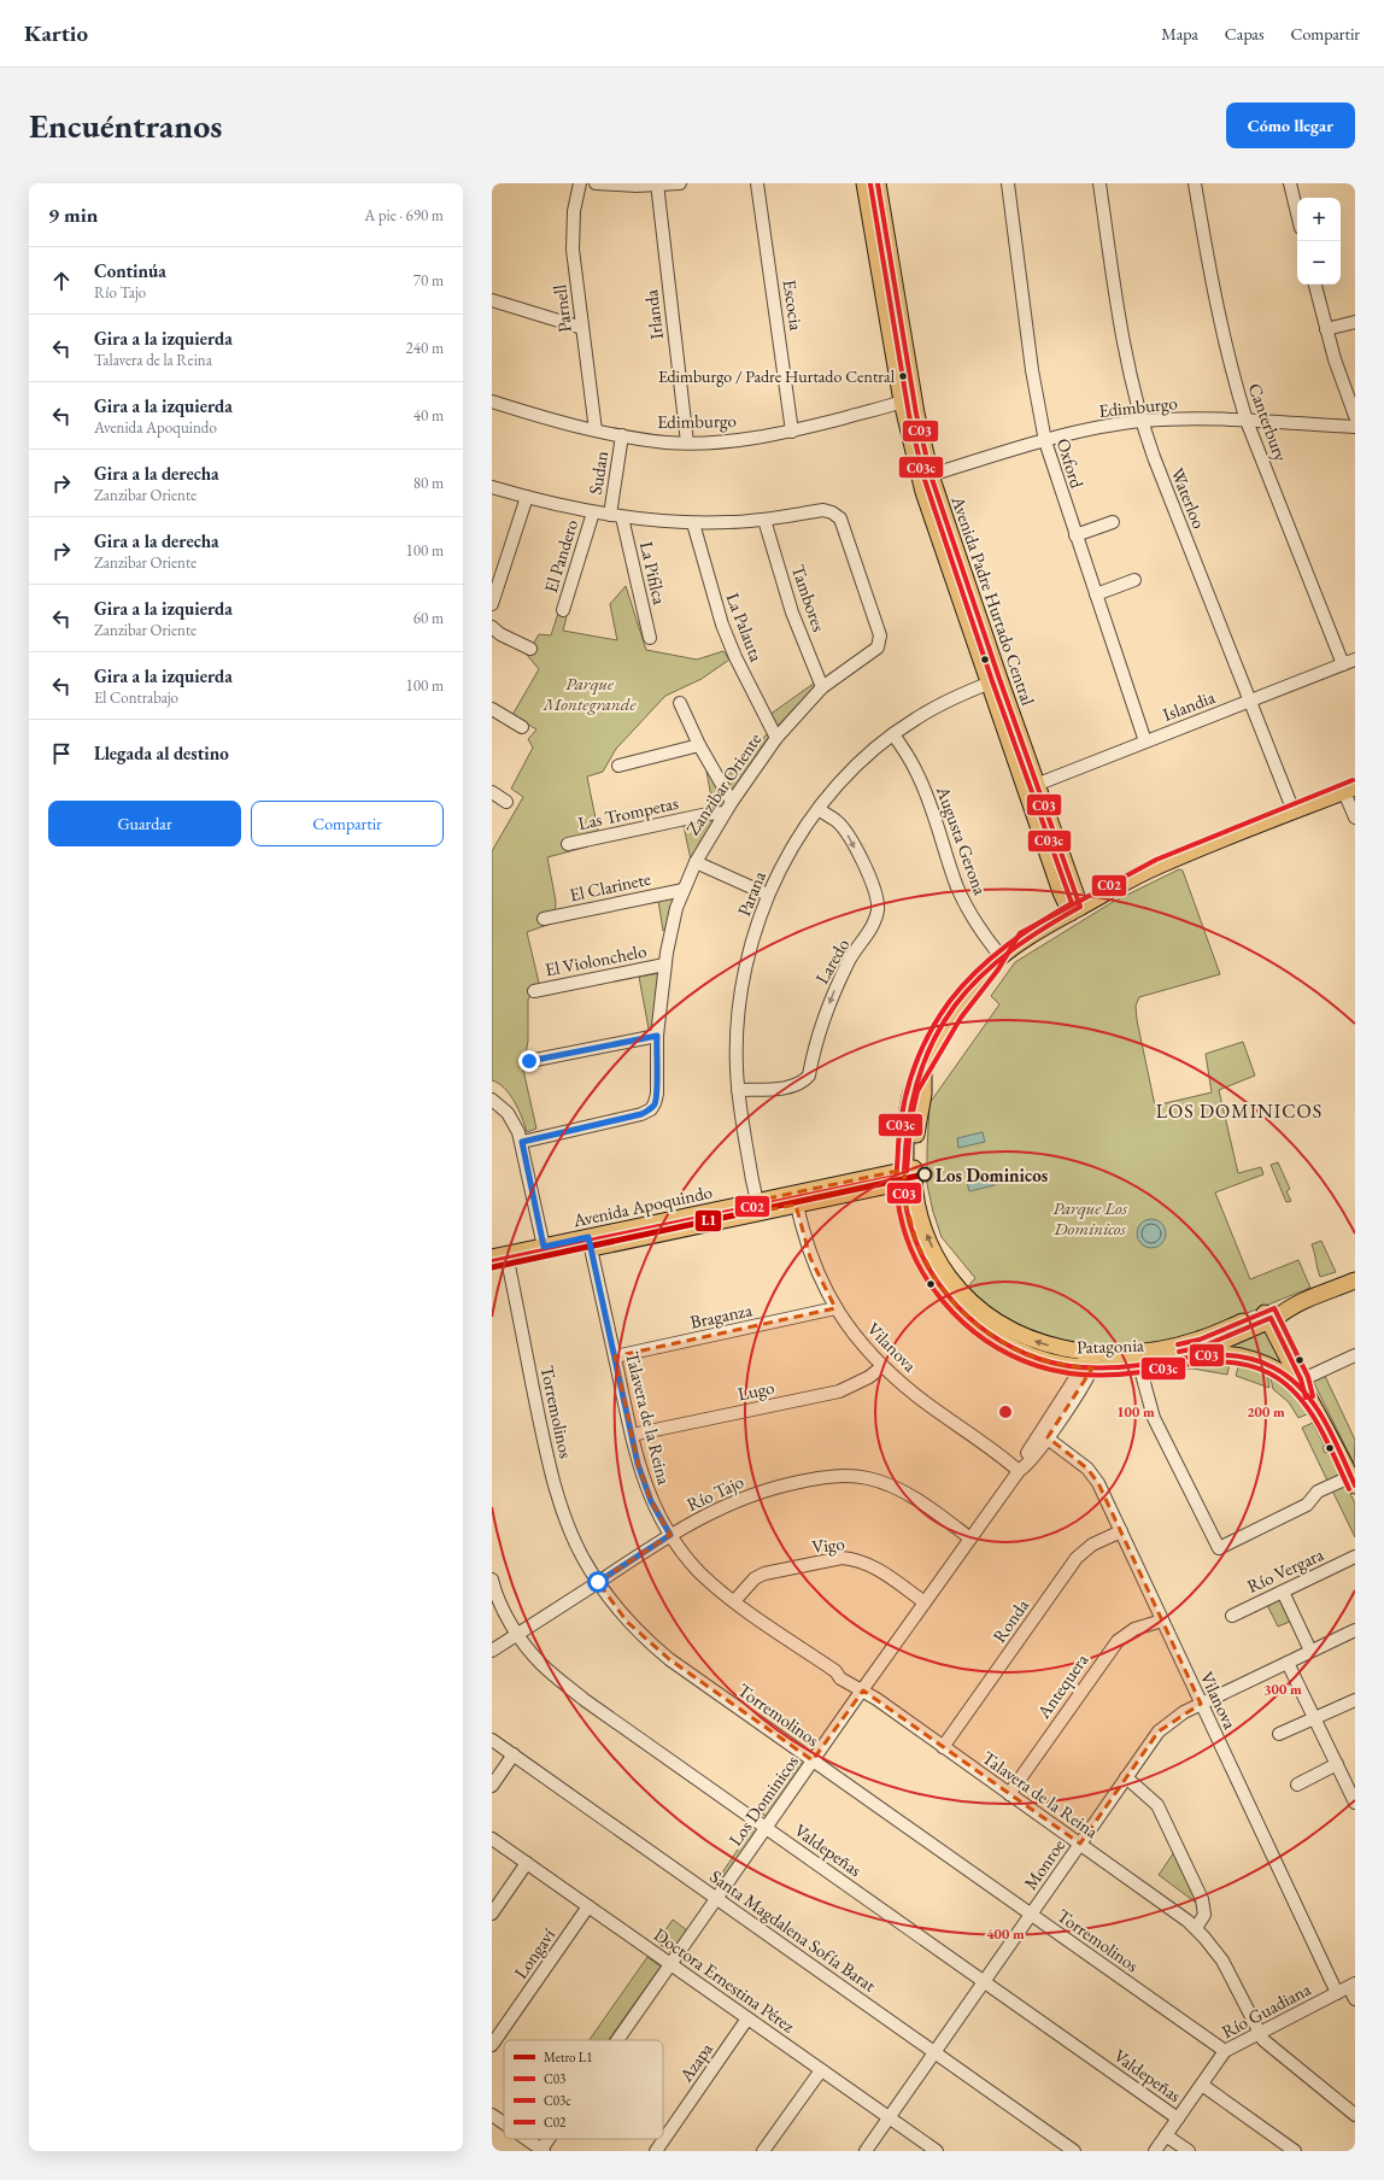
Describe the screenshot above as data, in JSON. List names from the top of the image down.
{
  "streets": {
    "main road": ["Avenida Padre Hurtado Central", "Avenida Apoquindo", "Patagonia"],
    "street": [
      "Escocia",
      "Parnell",
      "Irlanda",
      "Edimburgo",
      "Canterbury",
      "Oxford",
      "Sudan",
      "Waterloo",
      "El Pandero",
      "La Pifilca",
      "Tambores",
      "La Palauta",
      "Islandia",
      "Zanzibar Oriente",
      "Las Trompetas",
      "Augusta Gerona",
      "El Clarinete",
      "Parana",
      "El Violonchelo",
      "Laredo",
      "Braganza",
      "Vilanova",
      "Lugo",
      "Torremolinos",
      "Talavera de la Reina",
      "Río Tajo",
      "Vigo",
      "Río Vergara",
      "Ronda",
      "Antequera",
      "Los Dominicos",
      "Valdepeñas",
      "Monroe",
      "Santa Magdalena Sofía Barat",
      "Longaví",
      "Doctora Ernestina Pérez",
      "Río Guadiana",
      "Azapa"
    ]
  },
  "crossings": [
    ["Escocia", "Edimburgo"],
    ["Parnell", "Edimburgo"],
    ["Irlanda", "Edimburgo"],
    ["Edimburgo", "Canterbury"],
    ["Edimburgo", "Oxford"],
    ["Edimburgo", "Sudan"],
    ["Edimburgo", "Waterloo"],
    ["Edimburgo", "Avenida Padre Hurtado Central"],
    ["Canterbury", "Islandia"],
    ["Oxford", "Islandia"],
    ["Sudan", "Zanzibar Oriente"],
    ["Waterloo", "Islandia"],
    ["El Pandero", "Zanzibar Oriente"],
    ["La Pifilca", "Zanzibar Oriente"],
    ["Tambores", "Zanzibar Oriente"],
    ["Avenida Padre Hurtado Central", "Islandia"],
    ["Avenida Padre Hurtado Central", "Parana"],
    ["La Palauta", "Zanzibar Oriente"],
    ["Zanzibar Oriente", "Las Trompetas"],
    ["Zanzibar Oriente", "El Clarinete"],
    ["Zanzibar Oriente", "El Violonchelo"],
    ["Augusta Gerona", "Parana"],
    ["Parana", "Laredo"],
    ["Parana", "Avenida Apoquindo"],
    ["Avenida Apoquindo", "Patagonia"],
    ["Avenida Apoquindo", "Vilanova"],
    ["Avenida Apoquindo", "Torremolinos"],
    ["Avenida Apoquindo", "Talavera de la Reina"],
    ["Braganza", "Vilanova"],
    ["Braganza", "Talavera de la Reina"],
    ["Patagonia", "Los Dominicos"],
    ["Vilanova", "Lugo"],
    ["Vilanova", "Ronda"],
    ["Vilanova", "Antequera"],
    ["Vilanova", "Los Dominicos"],
    ["Vilanova", "Monroe"],
    ["Vilanova", "Río Guadiana"],
    ["Lugo", "Talavera de la Reina"],
    ["Torremolinos", "Río Tajo"],
    ["Torremolinos", "Los Dominicos"],
    ["Torremolinos", "Monroe"],
    ["Torremolinos", "Río Guadiana"],
    ["Talavera de la Reina", "Río Tajo"],
    ["Talavera de la Reina", "Vigo"],
    ["Talavera de la Reina", "Ronda"],
    ["Talavera de la Reina", "Antequera"],
    ["Talavera de la Reina", "Los Dominicos"],
    ["Talavera de la Reina", "Monroe"],
    ["Talavera de la Reina", "Río Guadiana"],
    ["Río Tajo", "Los Dominicos"],
    ["Río Tajo", "Valdepeñas"],
    ["Vigo", "Los Dominicos"],
    ["Los Dominicos", "Valdepeñas"],
    ["Los Dominicos", "Santa Magdalena Sofía Barat"],
    ["Los Dominicos", "Doctora Ernestina Pérez"],
    ["Valdepeñas", "Monroe"],
    ["Valdepeñas", "Río Guadiana"],
    ["Monroe", "Santa Magdalena Sofía Barat"],
    ["Monroe", "Doctora Ernestina Pérez"],
    ["Longaví", "Doctora Ernestina Pérez"],
    ["Doctora Ernestina Pérez", "Azapa"]
  ],
  "districts": ["LOS DOMINICOS"],
  "parks": ["Parque Montegrande", "Parque Los Dominicos"],
  "places": ["Edimburgo / Padre Hurtado Central", "Los Dominicos"],
  "lines": [
    "transit line C03",
    "transit line C03c",
    "transit line C02",
    "metro line L1"
  ],
  "legend": [
    "Metro L1",
    "C03",
    "C03c",
    "C02"
  ],
  "page": {
    "header": "Kartio",
    "nav": ["Mapa", "Capas", "Compartir"],
    "buttons": [
      "Cómo llegar",
      ["Guardar", "Compartir"]
    ],
    "title": "Encuéntranos",
    "heading": ["9 min", "A pie · 690 m"],
    "map_buttons": ["+", "−"],
    "list": [
      ["Continúa", "Río Tajo", "70 m"],
      ["Gira a la izquierda", "Talavera de la Reina", "240 m"],
      ["Gira a la izquierda", "Avenida Apoquindo", "40 m"],
      ["Gira a la derecha", "Zanzibar Oriente", "80 m"],
      ["Gira a la derecha", "Zanzibar Oriente", "100 m"],
      ["Gira a la izquierda", "Zanzibar Oriente", "60 m"],
      ["Gira a la izquierda", "El Contrabajo", "100 m"],
      "Llegada al destino"
    ]
  },
  "rings": [
    "100 m",
    "200 m",
    "300 m",
    "400 m"
  ]
}
